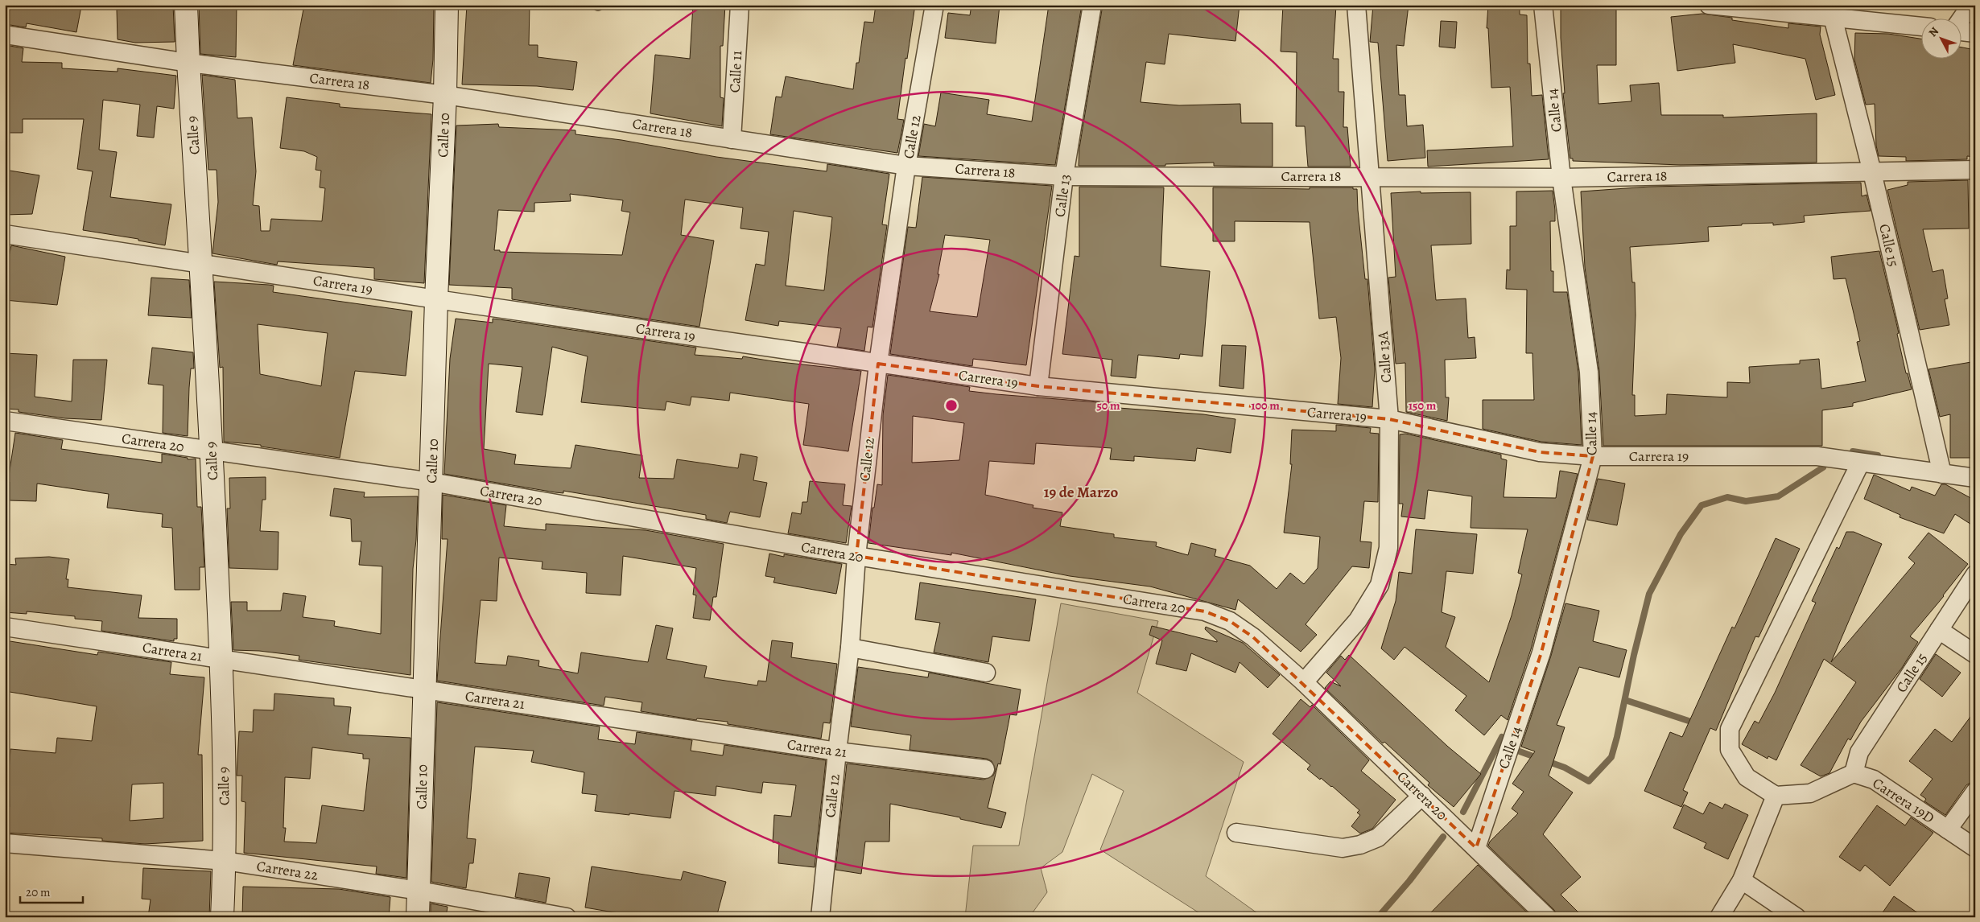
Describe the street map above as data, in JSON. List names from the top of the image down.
{
  "streets": {
    "main road": ["Calle 9", "Calle 10"],
    "street": [
      "Calle 11",
      "Carrera 18",
      "Calle 14",
      "Calle 12",
      "Calle 13",
      "Calle 15",
      "Carrera 19",
      "Calle 13A",
      "Carrera 20",
      "Carrera 21",
      "Carrera 19D",
      "Carrera 22"
    ]
  },
  "crossings": [
    ["Calle 11", "Carrera 18"],
    ["Carrera 18", "Calle 14"],
    ["Carrera 18", "Calle 9"],
    ["Carrera 18", "Calle 10"],
    ["Carrera 18", "Calle 12"],
    ["Carrera 18", "Calle 13"],
    ["Carrera 18", "Calle 15"],
    ["Carrera 18", "Calle 13A"],
    ["Calle 14", "Carrera 19"],
    ["Calle 14", "Carrera 20"],
    ["Calle 9", "Carrera 19"],
    ["Calle 9", "Carrera 20"],
    ["Calle 9", "Carrera 21"],
    ["Calle 9", "Carrera 22"],
    ["Calle 10", "Carrera 19"],
    ["Calle 10", "Carrera 20"],
    ["Calle 10", "Carrera 21"],
    ["Calle 10", "Carrera 22"],
    ["Calle 12", "Carrera 19"],
    ["Calle 12", "Carrera 20"],
    ["Calle 12", "Carrera 21"],
    ["Calle 13", "Carrera 19"],
    ["Calle 15", "Carrera 19"],
    ["Calle 15", "Carrera 19D"],
    ["Carrera 19", "Calle 13A"],
    ["Calle 13A", "Carrera 20"]
  ],
  "districts": ["19 de Marzo"],
  "scale_bar": "20 m",
  "north": "top left",
  "rings": ["50 m", "100 m", "150 m"]
}
